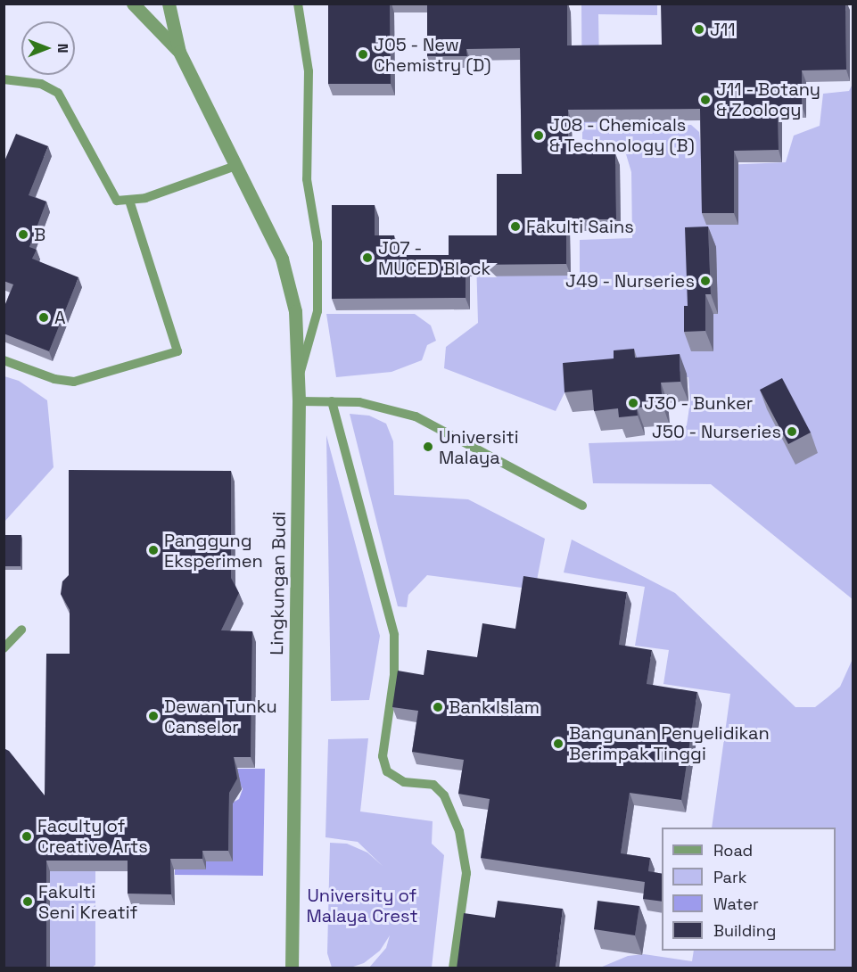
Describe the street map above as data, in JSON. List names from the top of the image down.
{
  "streets": {
    "street": ["Lingkungan Budi"]
  },
  "parks": ["University of Malaya Crest"],
  "places": [
    "J11",
    "J05 - New Chemistry (D)",
    "J11 - Botany & Zoology",
    "J08 - Chemicals & Technology (B)",
    "Fakulti Sains",
    "B",
    "J07 - MUCED Block",
    "J49 - Nurseries",
    "A",
    "J30 - Bunker",
    "J50 - Nurseries",
    "Universiti Malaya",
    "Panggung Eksperimen",
    "Bank Islam",
    "Dewan Tunku Canselor",
    "Bangunan Penyelidikan Berimpak Tinggi",
    "Faculty of Creative Arts",
    "Fakulti Seni Kreatif"
  ],
  "legend": [
    "Road",
    "Park",
    "Water",
    "Building"
  ],
  "north": "right"
}
